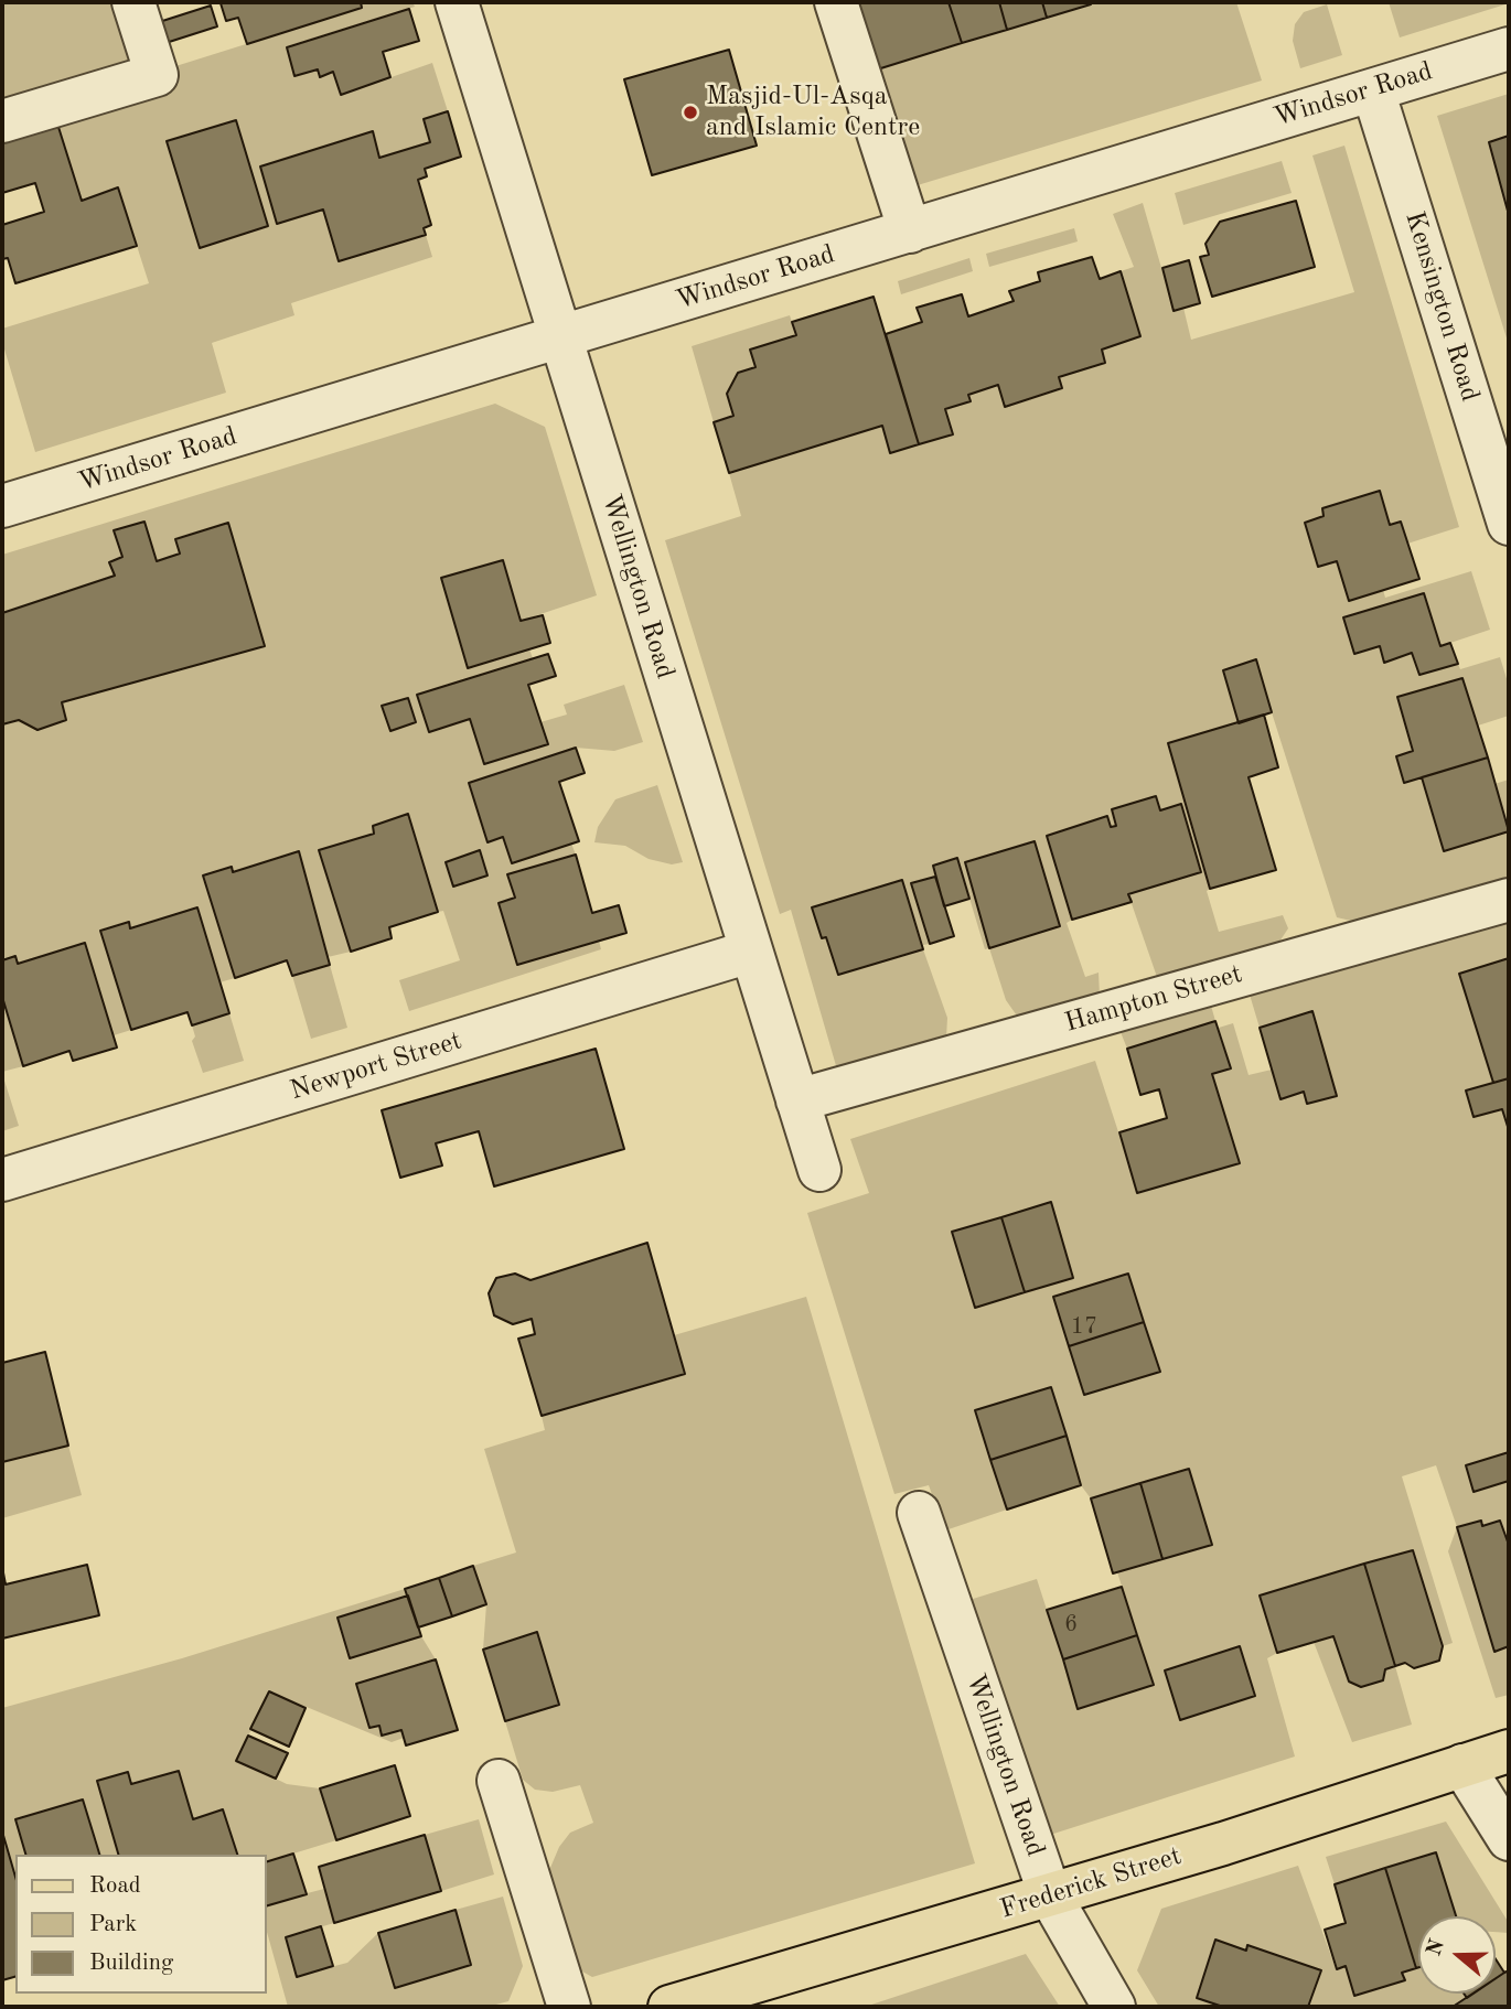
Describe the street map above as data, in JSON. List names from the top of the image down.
{
  "streets": {
    "main road": ["Frederick Street"],
    "street": [
      "Windsor Road",
      "Kensington Road",
      "Wellington Road",
      "Hampton Street",
      "Newport Street"
    ]
  },
  "crossings": [
    ["Windsor Road", "Kensington Road"],
    ["Windsor Road", "Wellington Road"],
    ["Wellington Road", "Hampton Street"],
    ["Wellington Road", "Newport Street"],
    ["Wellington Road", "Frederick Street"]
  ],
  "places": ["Masjid-Ul-Asqa and Islamic Centre"],
  "house_numbers": ["17", "6"],
  "legend": ["Road", "Park", "Building"],
  "north": "left"
}
